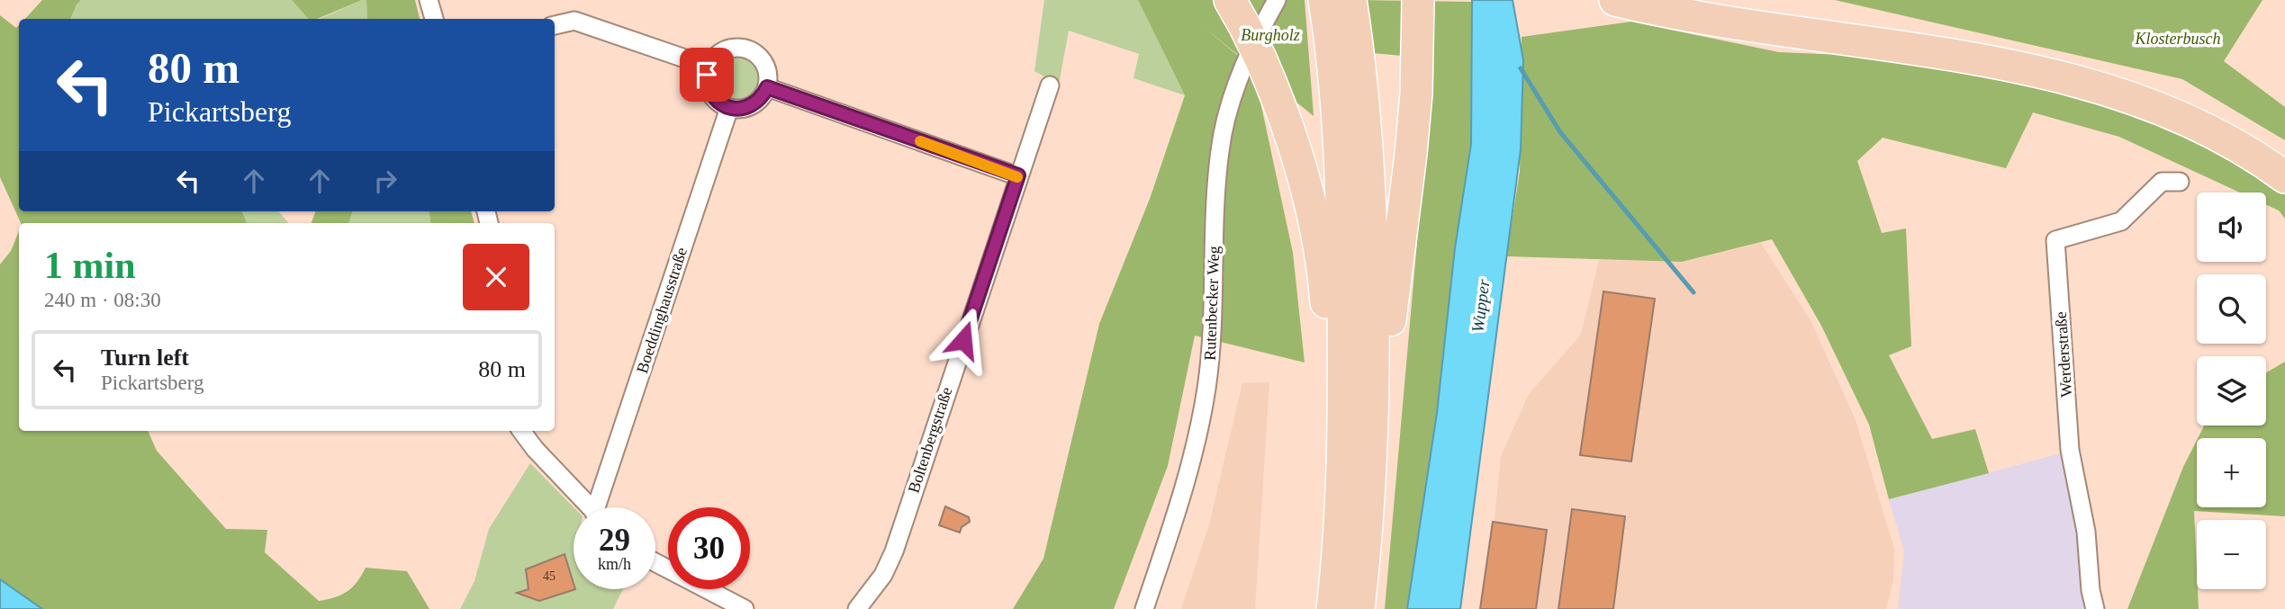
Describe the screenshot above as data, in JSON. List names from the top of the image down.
{
  "streets": {
    "street": [
      "Rutenbecker Weg",
      "Boeddinghausstraße",
      "Werderstraße",
      "Boltenbergstraße"
    ]
  },
  "water": ["Wupper"],
  "parks": ["Burgholz", "Klosterbusch"],
  "house_numbers": ["45"],
  "page": {
    "turn": ["80 m", "Pickartsberg"],
    "map_buttons": ["+", "−"],
    "heading": ["1 min", "240 m · 08:30"],
    "list": [
      {
        "name": "Turn left",
        "note": "Pickartsberg",
        "value": "80 m"
      }
    ],
    "speed": "29 km/h",
    "limit": "30"
  }
}
